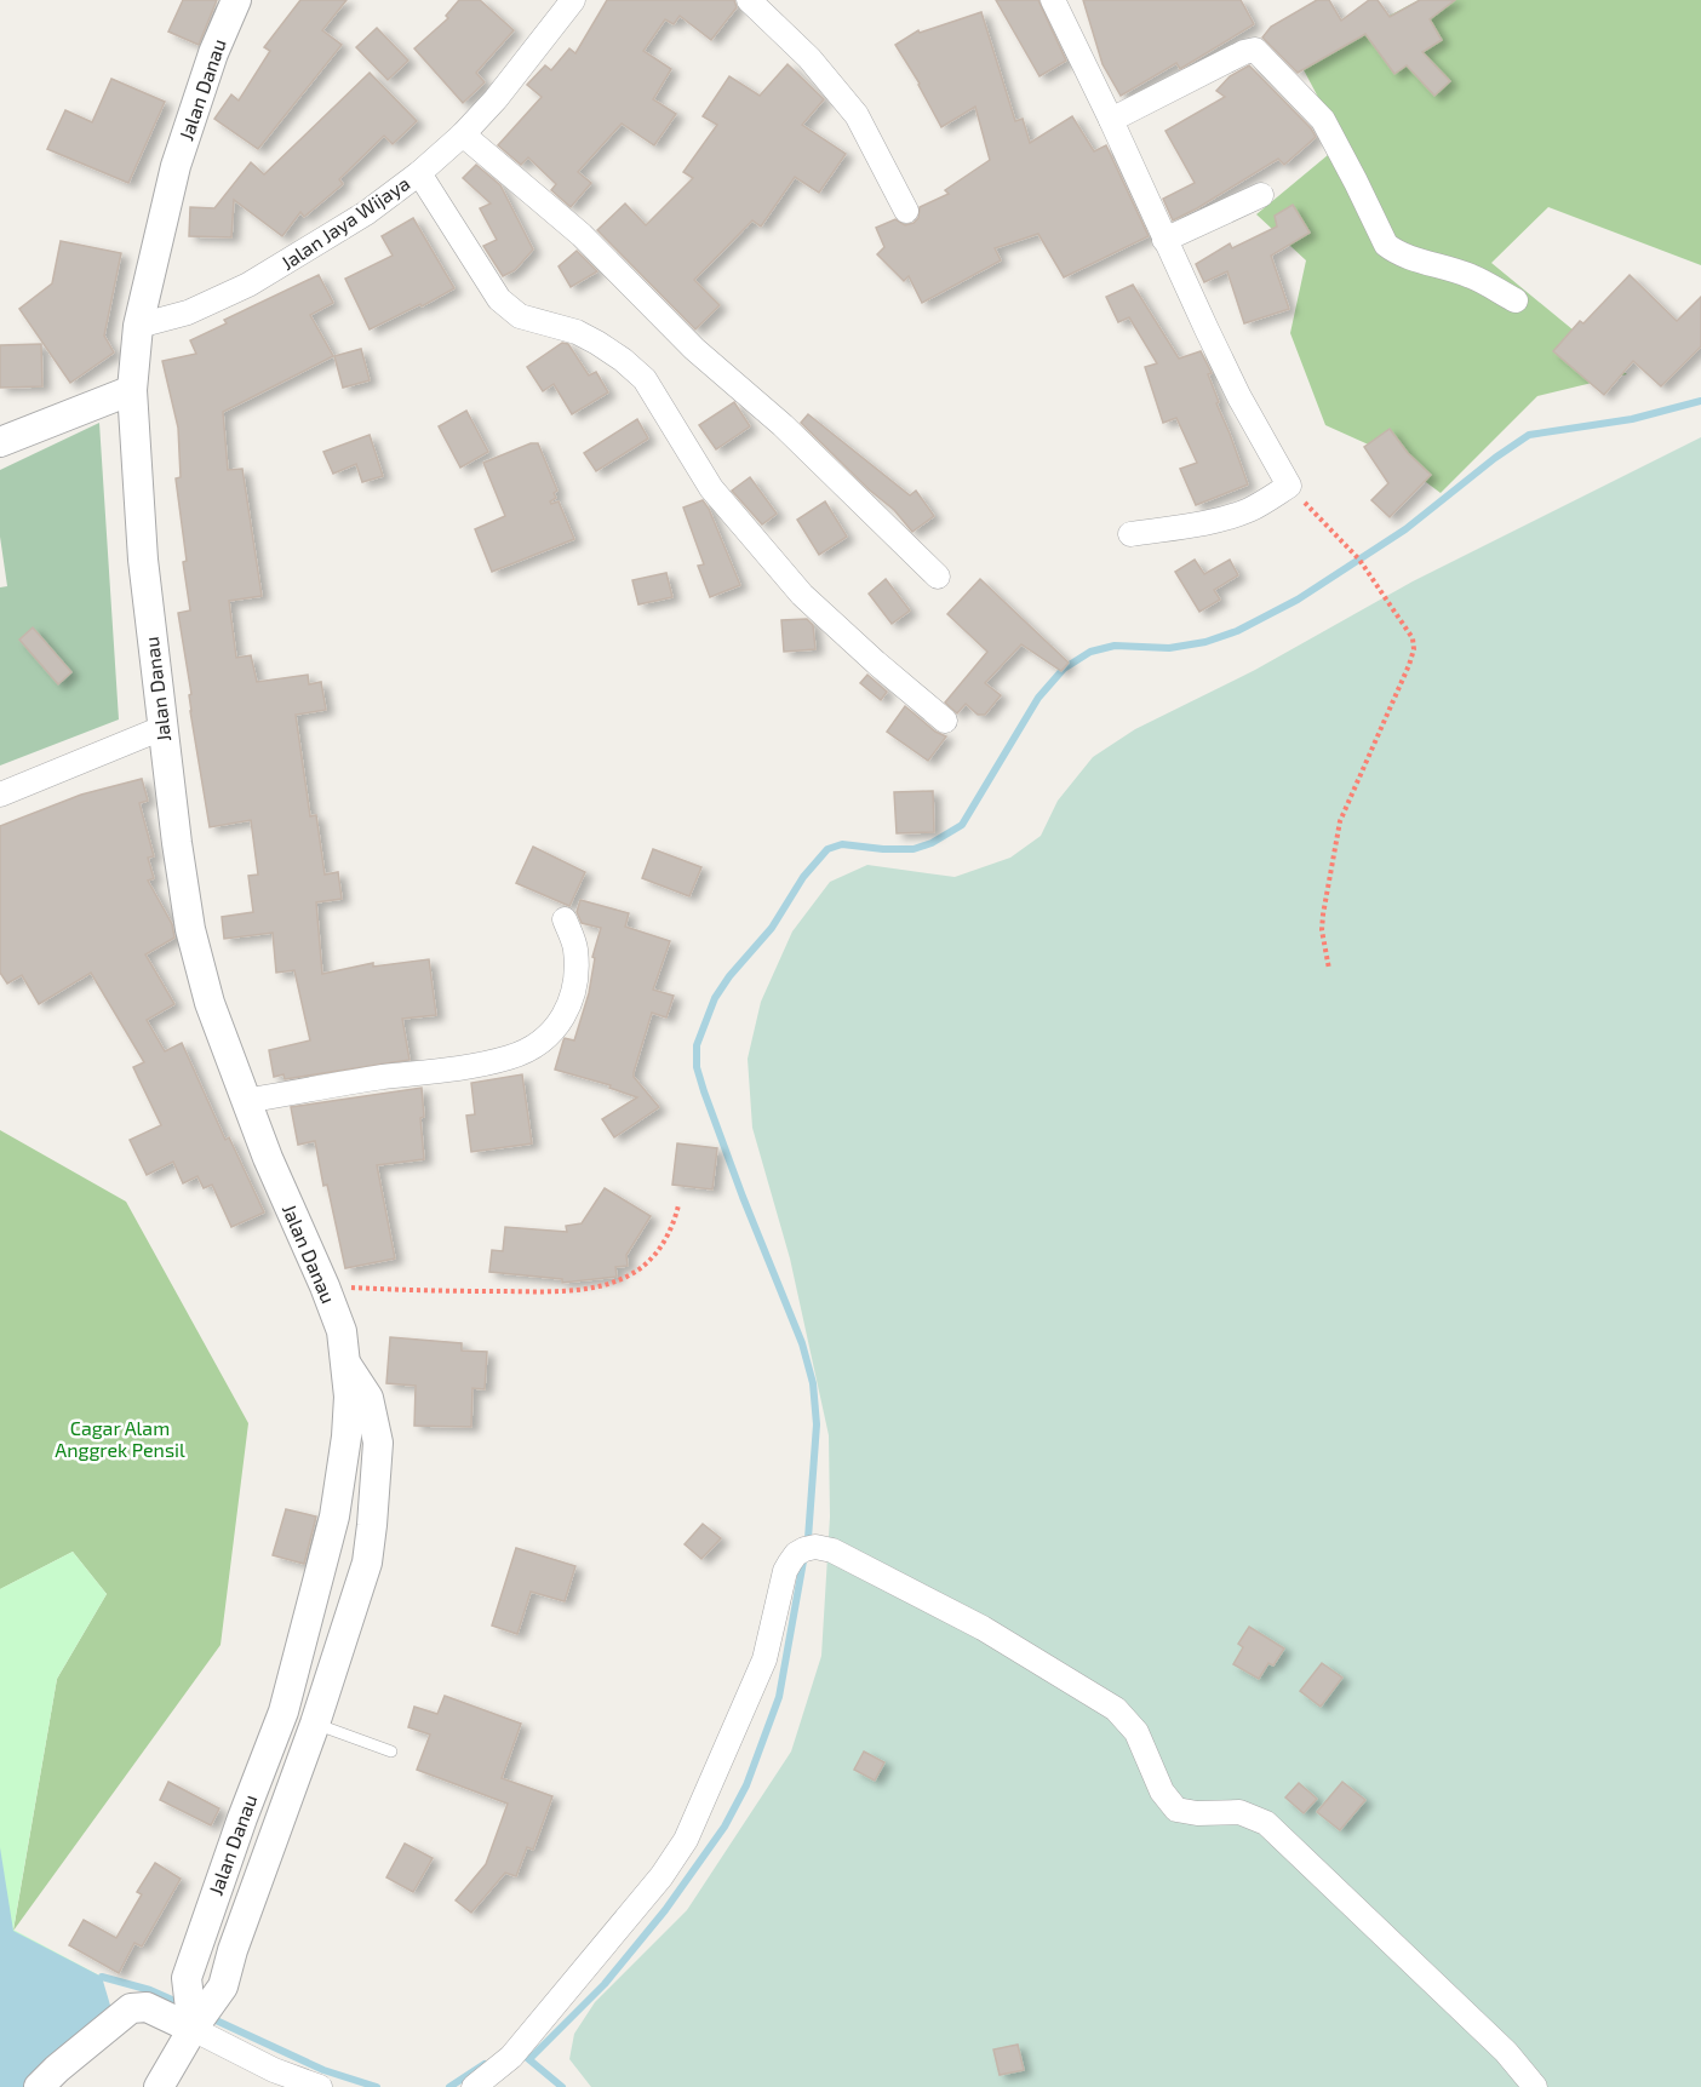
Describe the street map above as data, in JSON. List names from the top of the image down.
{
  "streets": {
    "street": ["Jalan Danau", "Jalan Jaya Wijaya"]
  },
  "crossings": [
    ["Jalan Danau", "Jalan Jaya Wijaya"]
  ],
  "parks": ["Cagar Alam Anggrek Pensil"]
}
